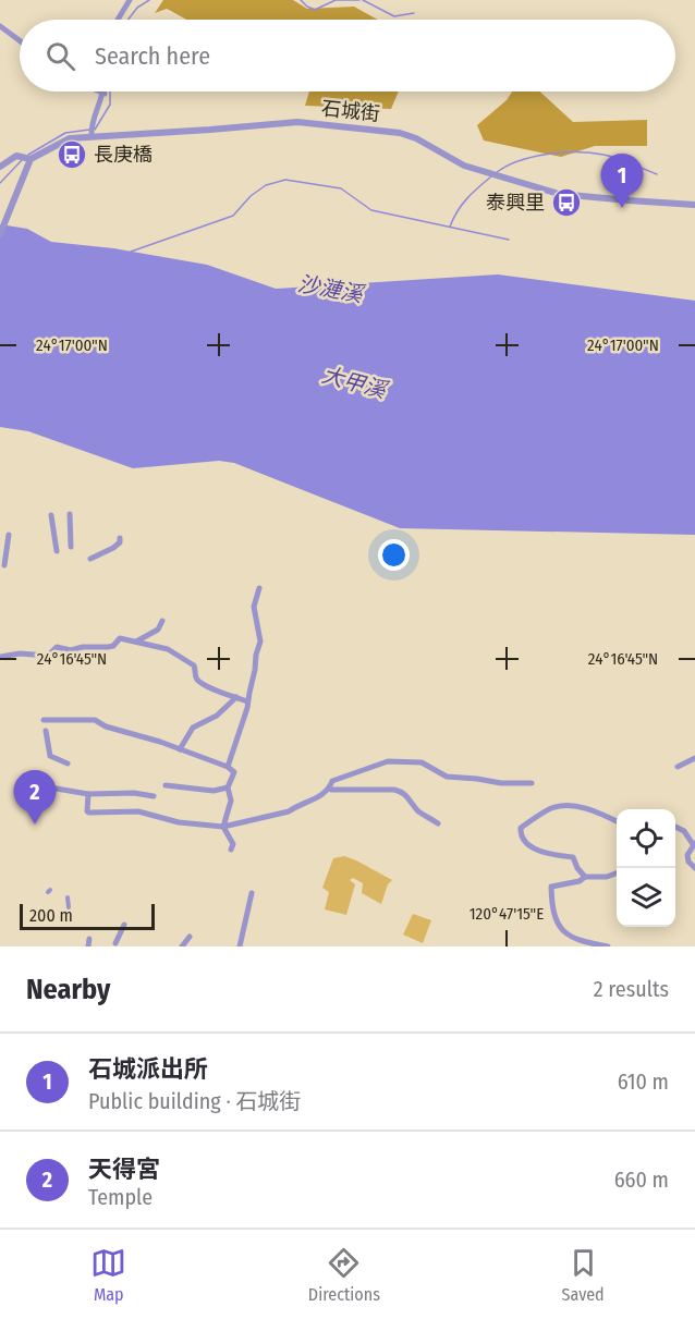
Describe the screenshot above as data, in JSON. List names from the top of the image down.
{
  "streets": {
    "street": ["石城街"]
  },
  "water": ["沙漣溪", "大甲溪"],
  "places": {
    "bus stop": ["長庚橋", "泰興里"]
  },
  "scale_bar": "200 m",
  "page": {
    "search": "Search here",
    "pins": ["1", "2"],
    "scale": "200 m",
    "heading": ["Nearby", "2 results"],
    "list": [
      {
        "mark": "1",
        "name": "石城派出所",
        "note": "Public building · 石城街",
        "value": "610 m"
      },
      {
        "mark": "2",
        "name": "天得宮",
        "note": "Temple",
        "value": "660 m"
      }
    ],
    "nav": ["Map", "Directions", "Saved"]
  },
  "coordinates": ["24°17'00\"N", "24°16'45\"N", "120°47'15\"E"]
}
